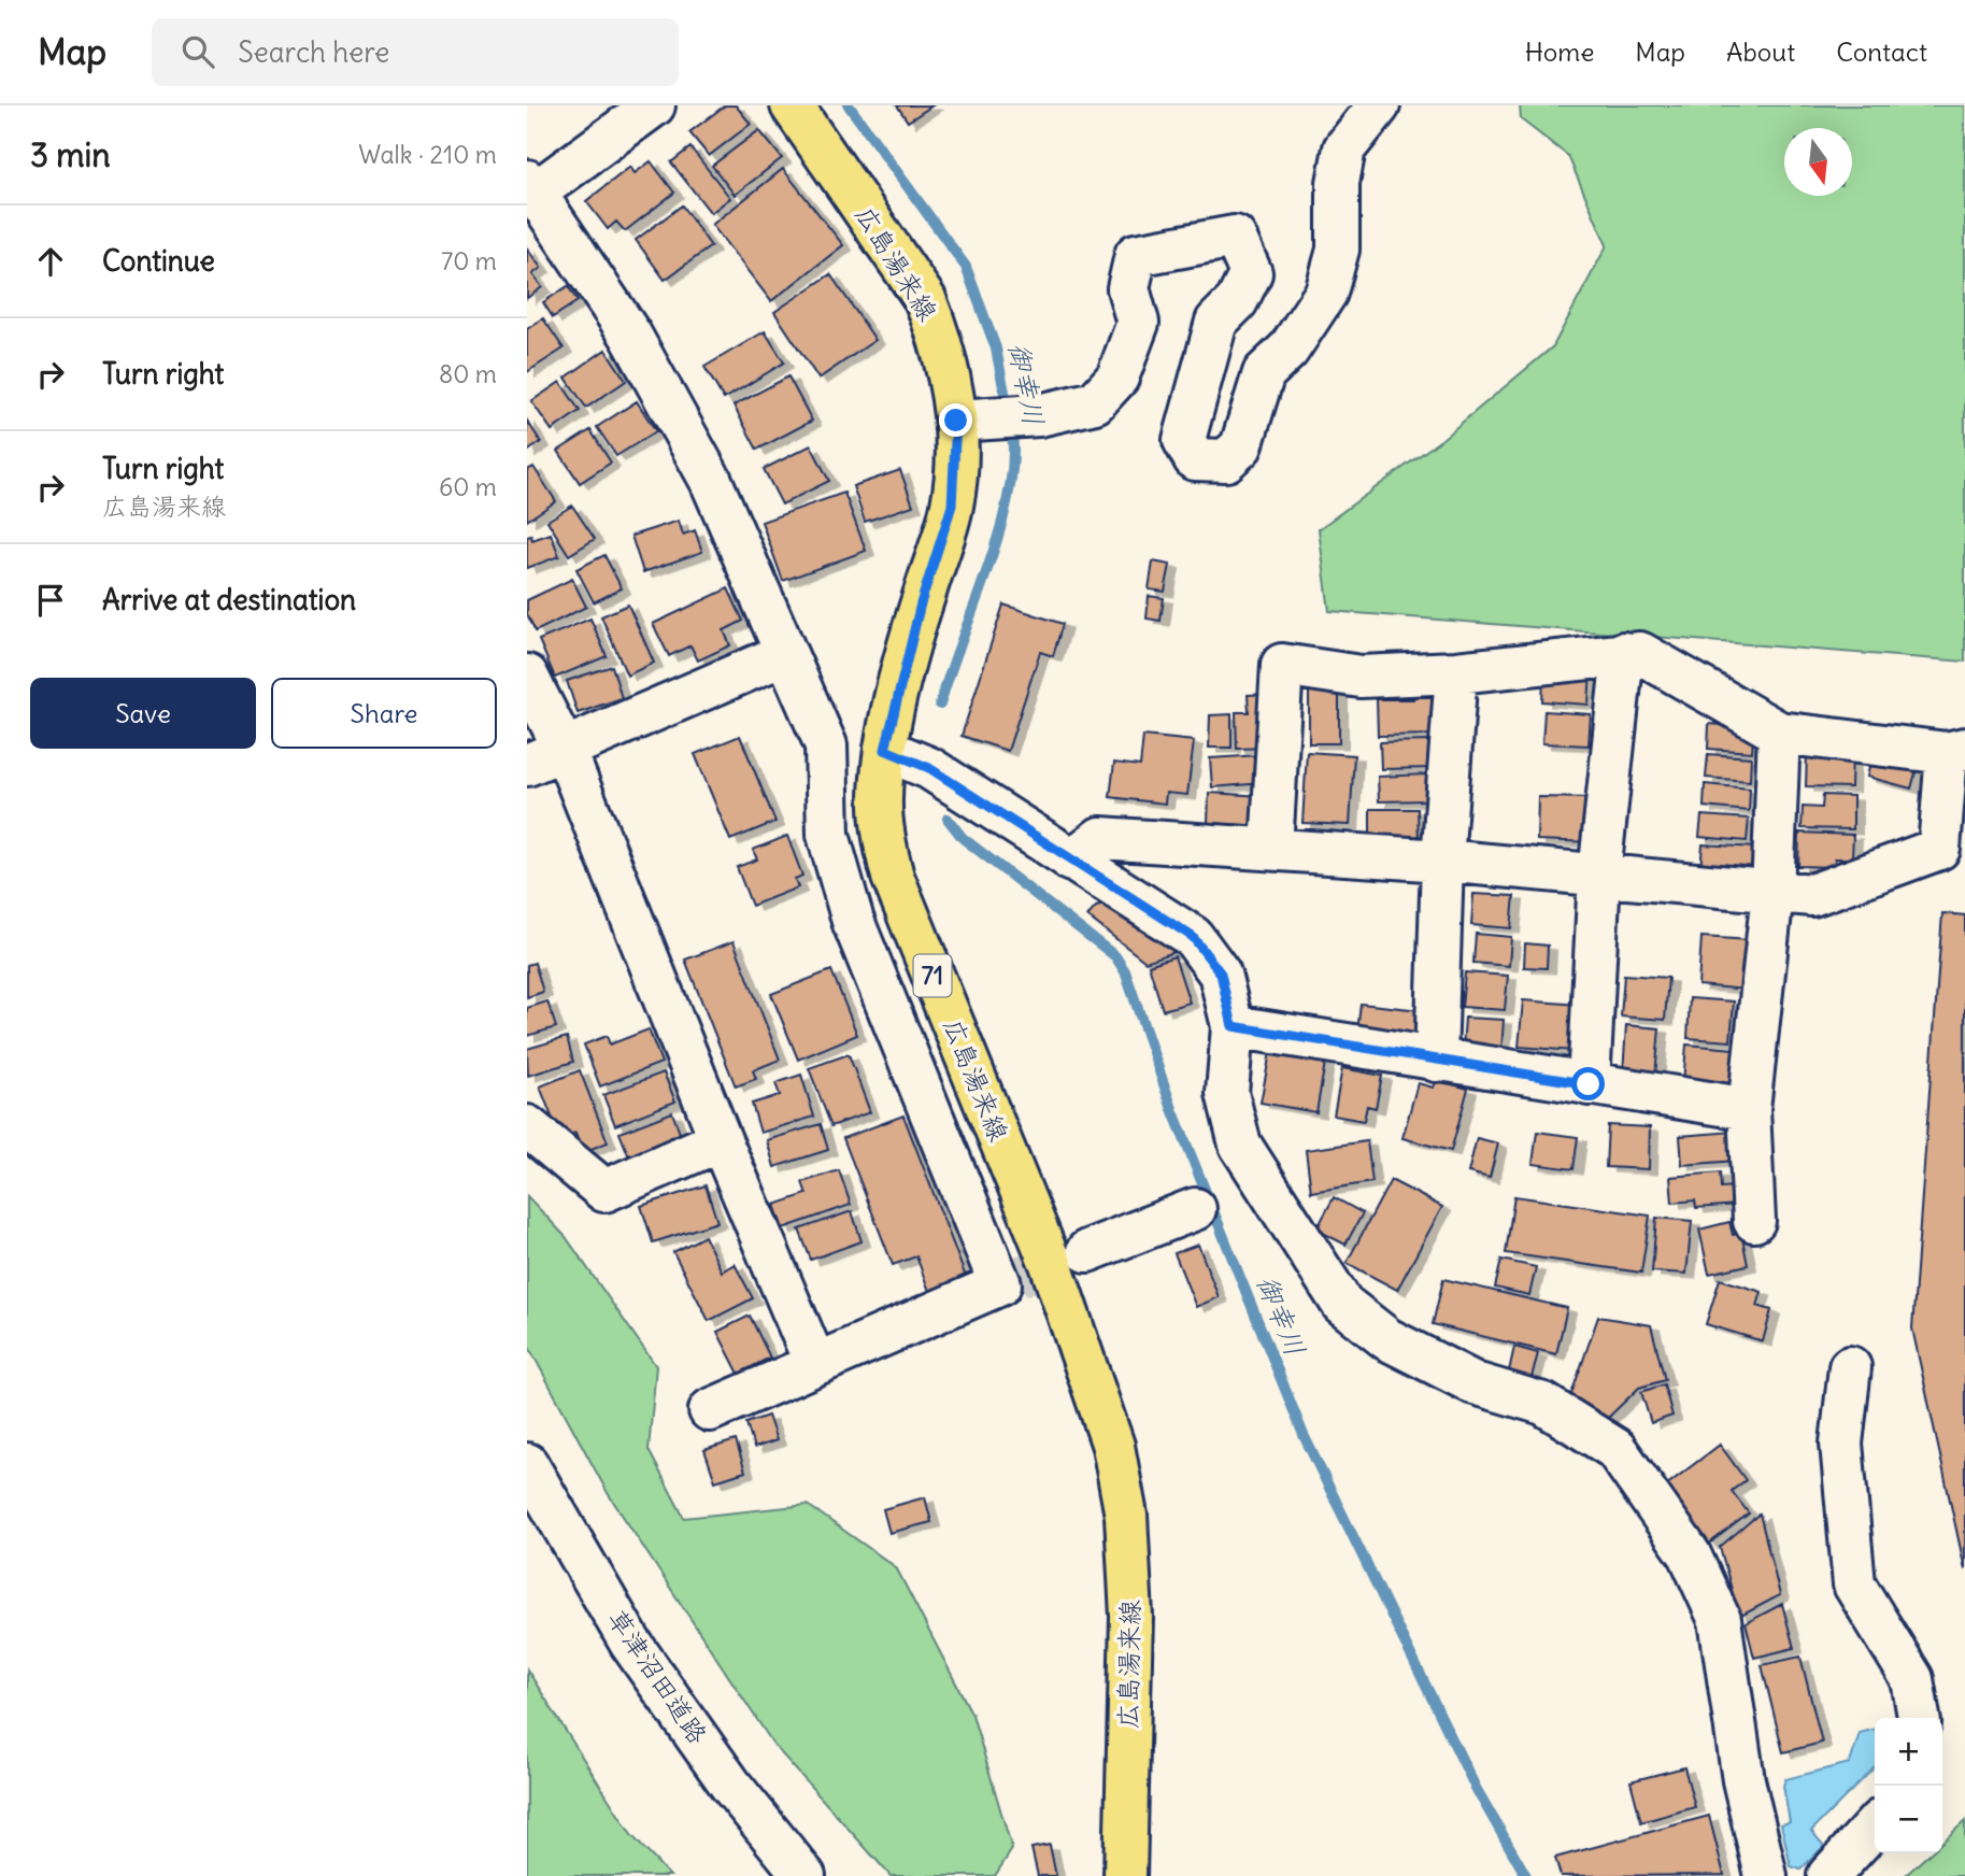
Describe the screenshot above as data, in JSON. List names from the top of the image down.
{
  "streets": {
    "main road": ["広島湯来線", "71"],
    "street": ["草津沼田道路"]
  },
  "water": ["御幸川"],
  "north": "bottom",
  "page": {
    "header": "Map",
    "search": "Search here",
    "nav": [
      "Home",
      "Map",
      "About",
      "Contact"
    ],
    "heading": ["3 min", "Walk · 210 m"],
    "list": [
      ["Continue", "70 m"],
      ["Turn right", "80 m"],
      ["Turn right", "広島湯来線", "60 m"],
      "Arrive at destination"
    ],
    "buttons": ["Save", "Share"],
    "map_buttons": ["+", "−"]
  }
}
